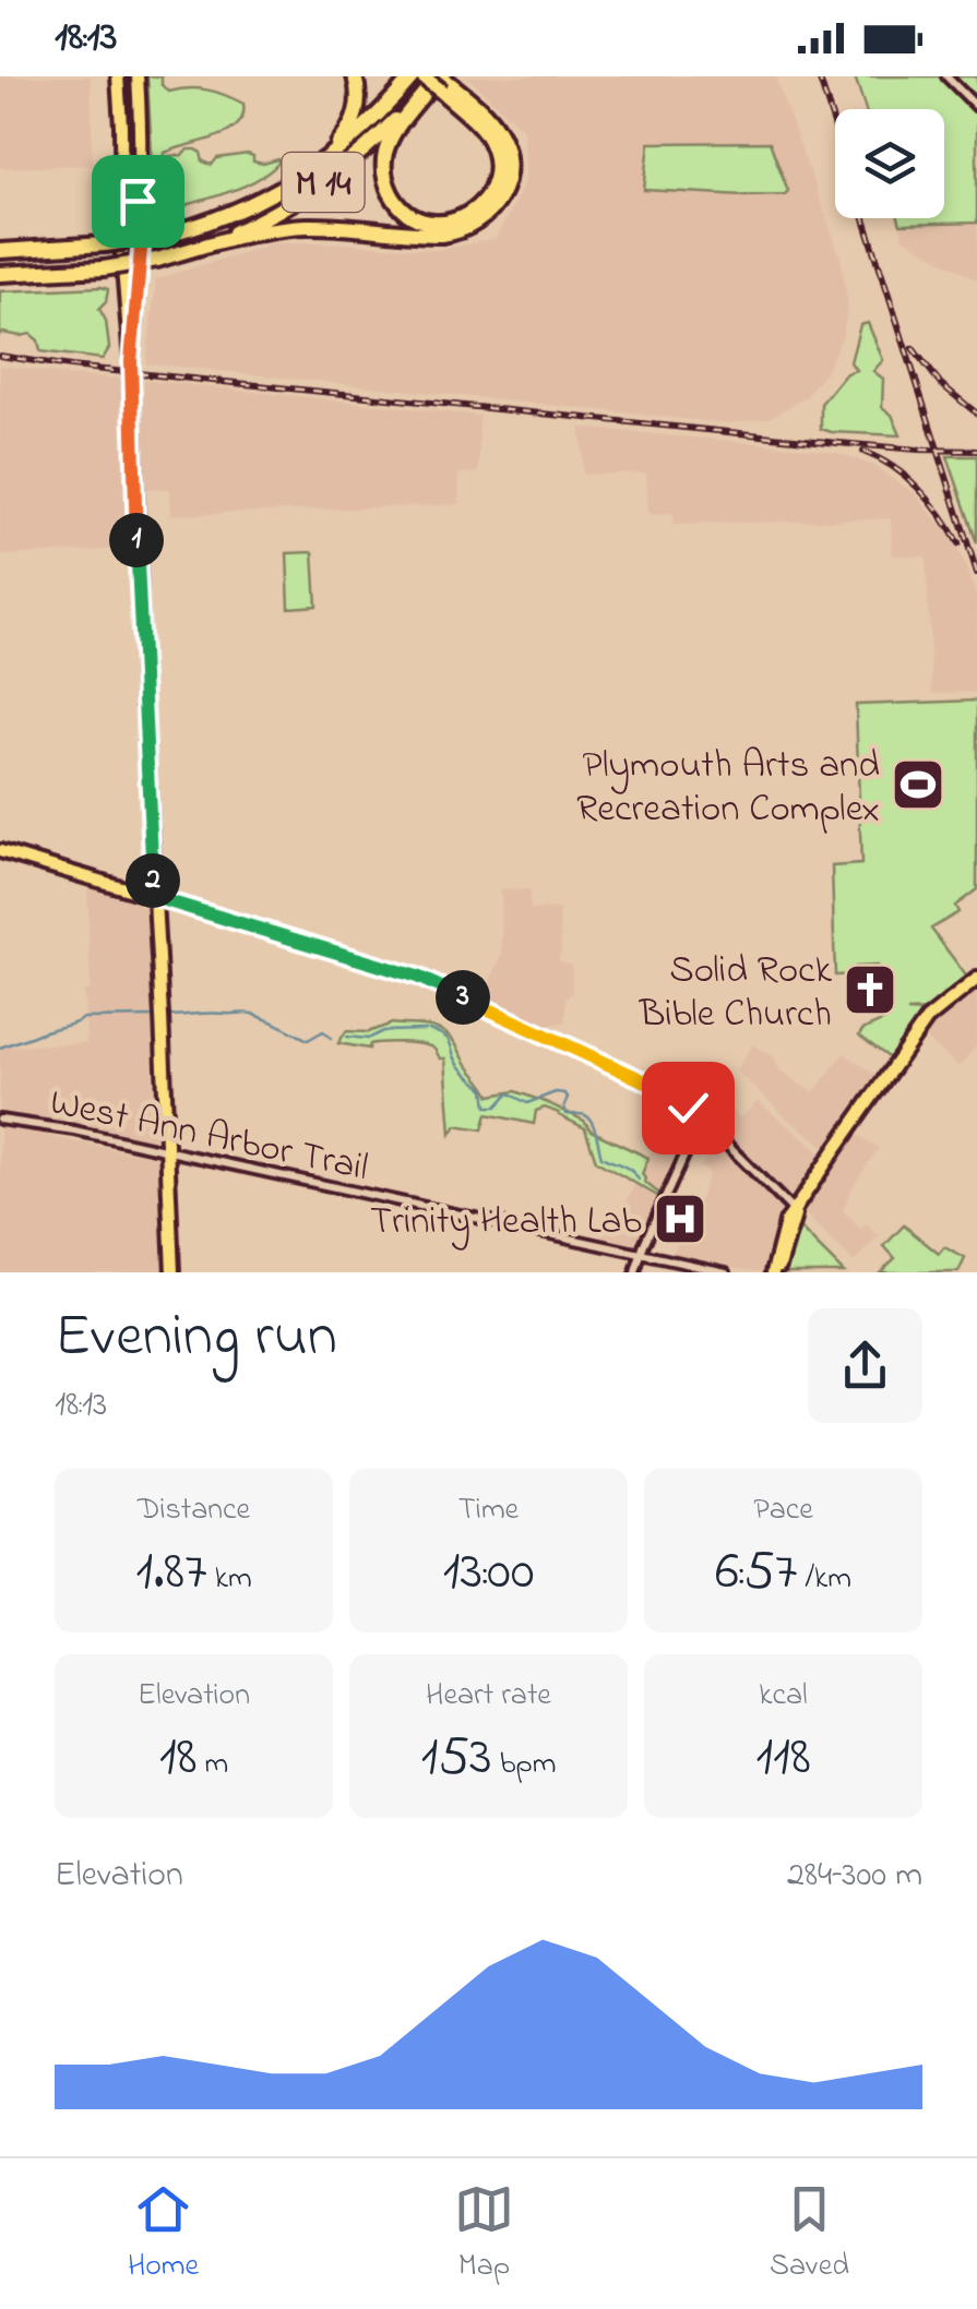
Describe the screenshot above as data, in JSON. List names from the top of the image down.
{
  "streets": {
    "highway": ["M 14"],
    "street": ["West Ann Arbor Trail"]
  },
  "places": {
    "sports": ["Plymouth Arts and Recreation Complex"],
    "church": ["Solid Rock Bible Church"],
    "hospital": ["Trinity Health Lab"]
  },
  "page": {
    "status": "18:13",
    "pins": ["1", "2", "3"],
    "heading": ["Evening run", "18:13"],
    "stats": [
      ["Distance", "1.87 km"],
      ["Time", "13:00"],
      ["Pace", "6:57 /km"],
      ["Elevation", "18 m"],
      ["Heart rate", "153 bpm"],
      ["kcal", "118"]
    ],
    "chart": ["Elevation", "284–300 m"],
    "tabs": ["Home", "Map", "Saved"]
  }
}
